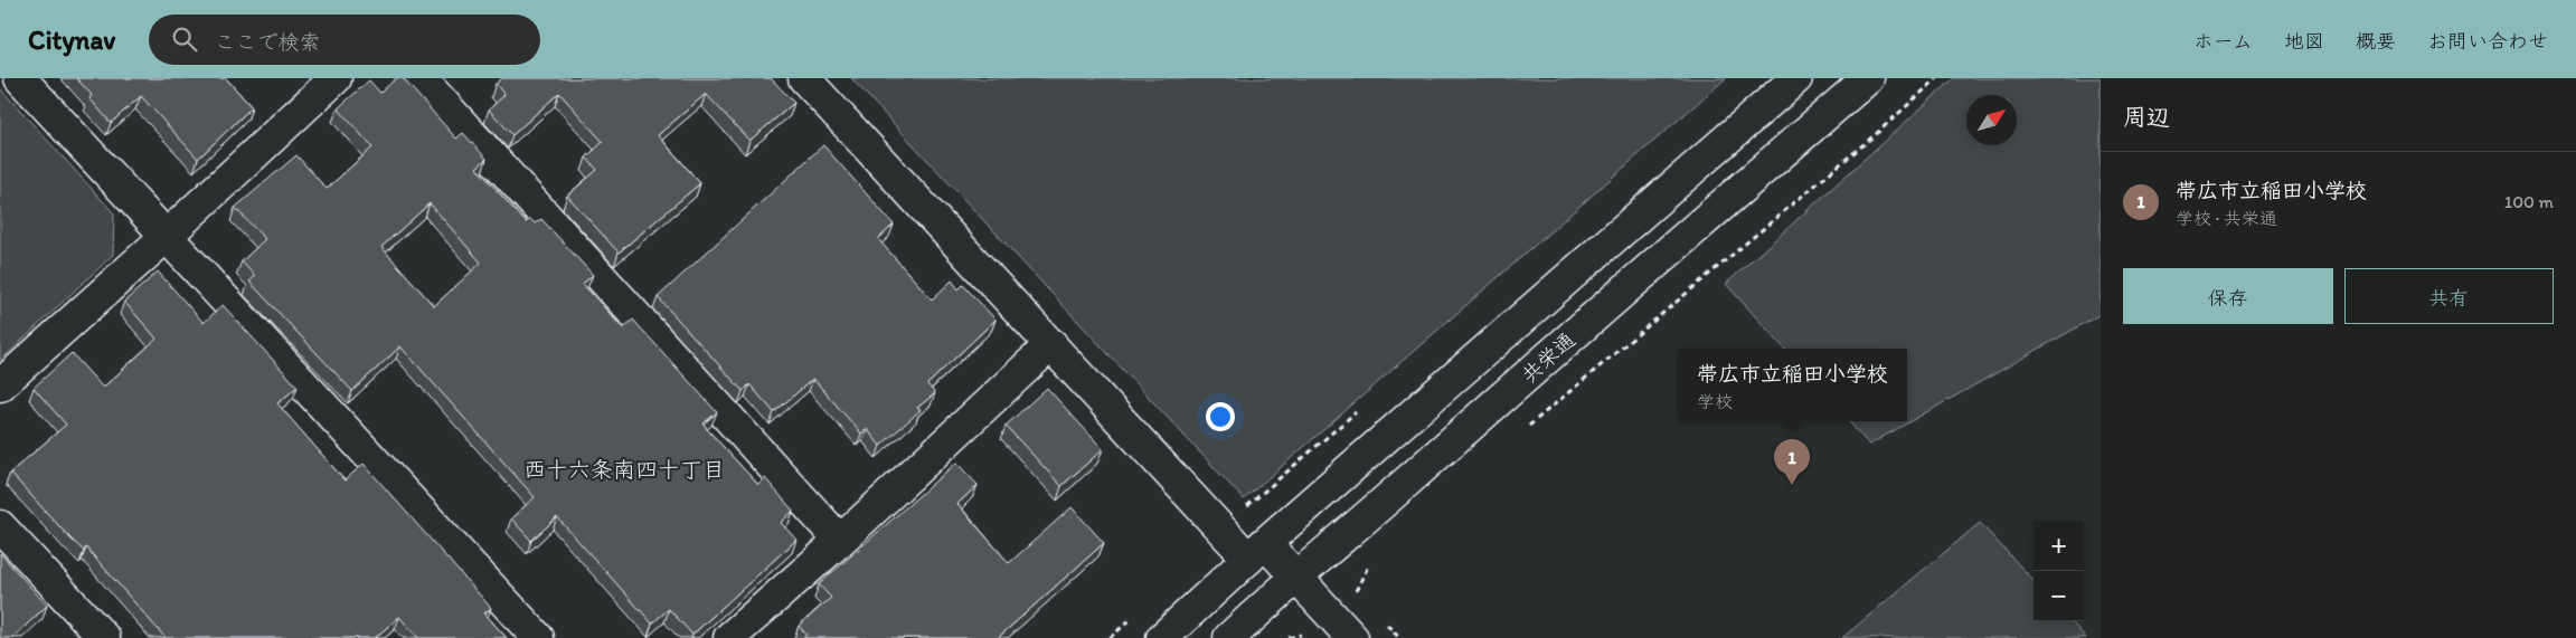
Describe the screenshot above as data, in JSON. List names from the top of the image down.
{
  "streets": {
    "street": ["共栄通"]
  },
  "districts": ["西十六条南四十丁目"],
  "north": "top right",
  "page": {
    "header": "Citynav",
    "search": "ここで検索",
    "nav": [
      "ホーム",
      "地図",
      "概要",
      "お問い合わせ"
    ],
    "heading": "周辺",
    "list": [
      {
        "mark": "1",
        "name": "帯広市立稲田小学校",
        "note": "学校 · 共栄通",
        "value": "100 m"
      }
    ],
    "buttons": ["保存", "共有"],
    "popup": ["帯広市立稲田小学校", "学校"],
    "pins": "1",
    "map_buttons": ["+", "−"]
  }
}
